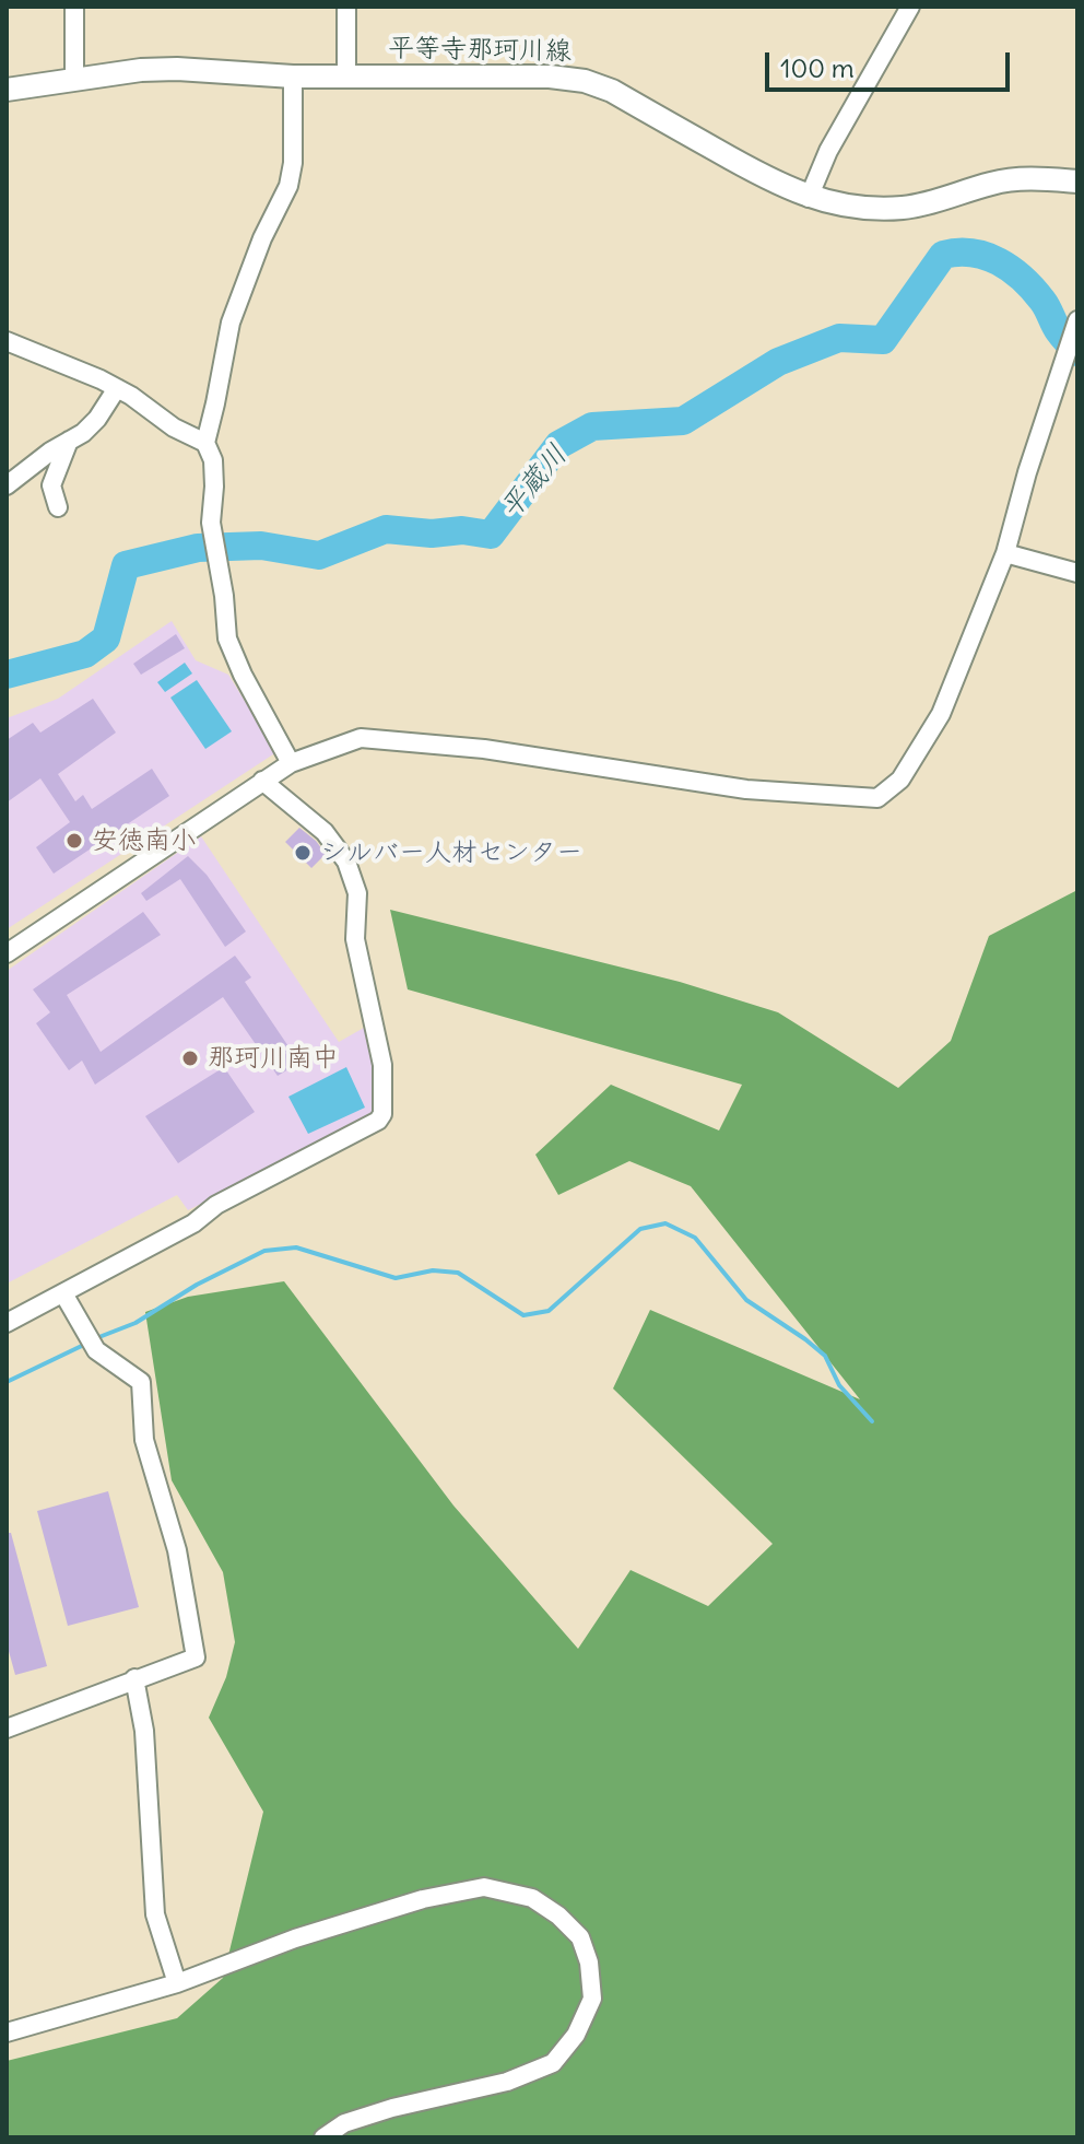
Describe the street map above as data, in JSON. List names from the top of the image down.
{
  "streets": {
    "main road": ["平等寺那珂川線"]
  },
  "water": ["平蔵川"],
  "places": ["安徳南小", "シルバー人材センター", "那珂川南中"],
  "scale_bar": "100 m"
}
